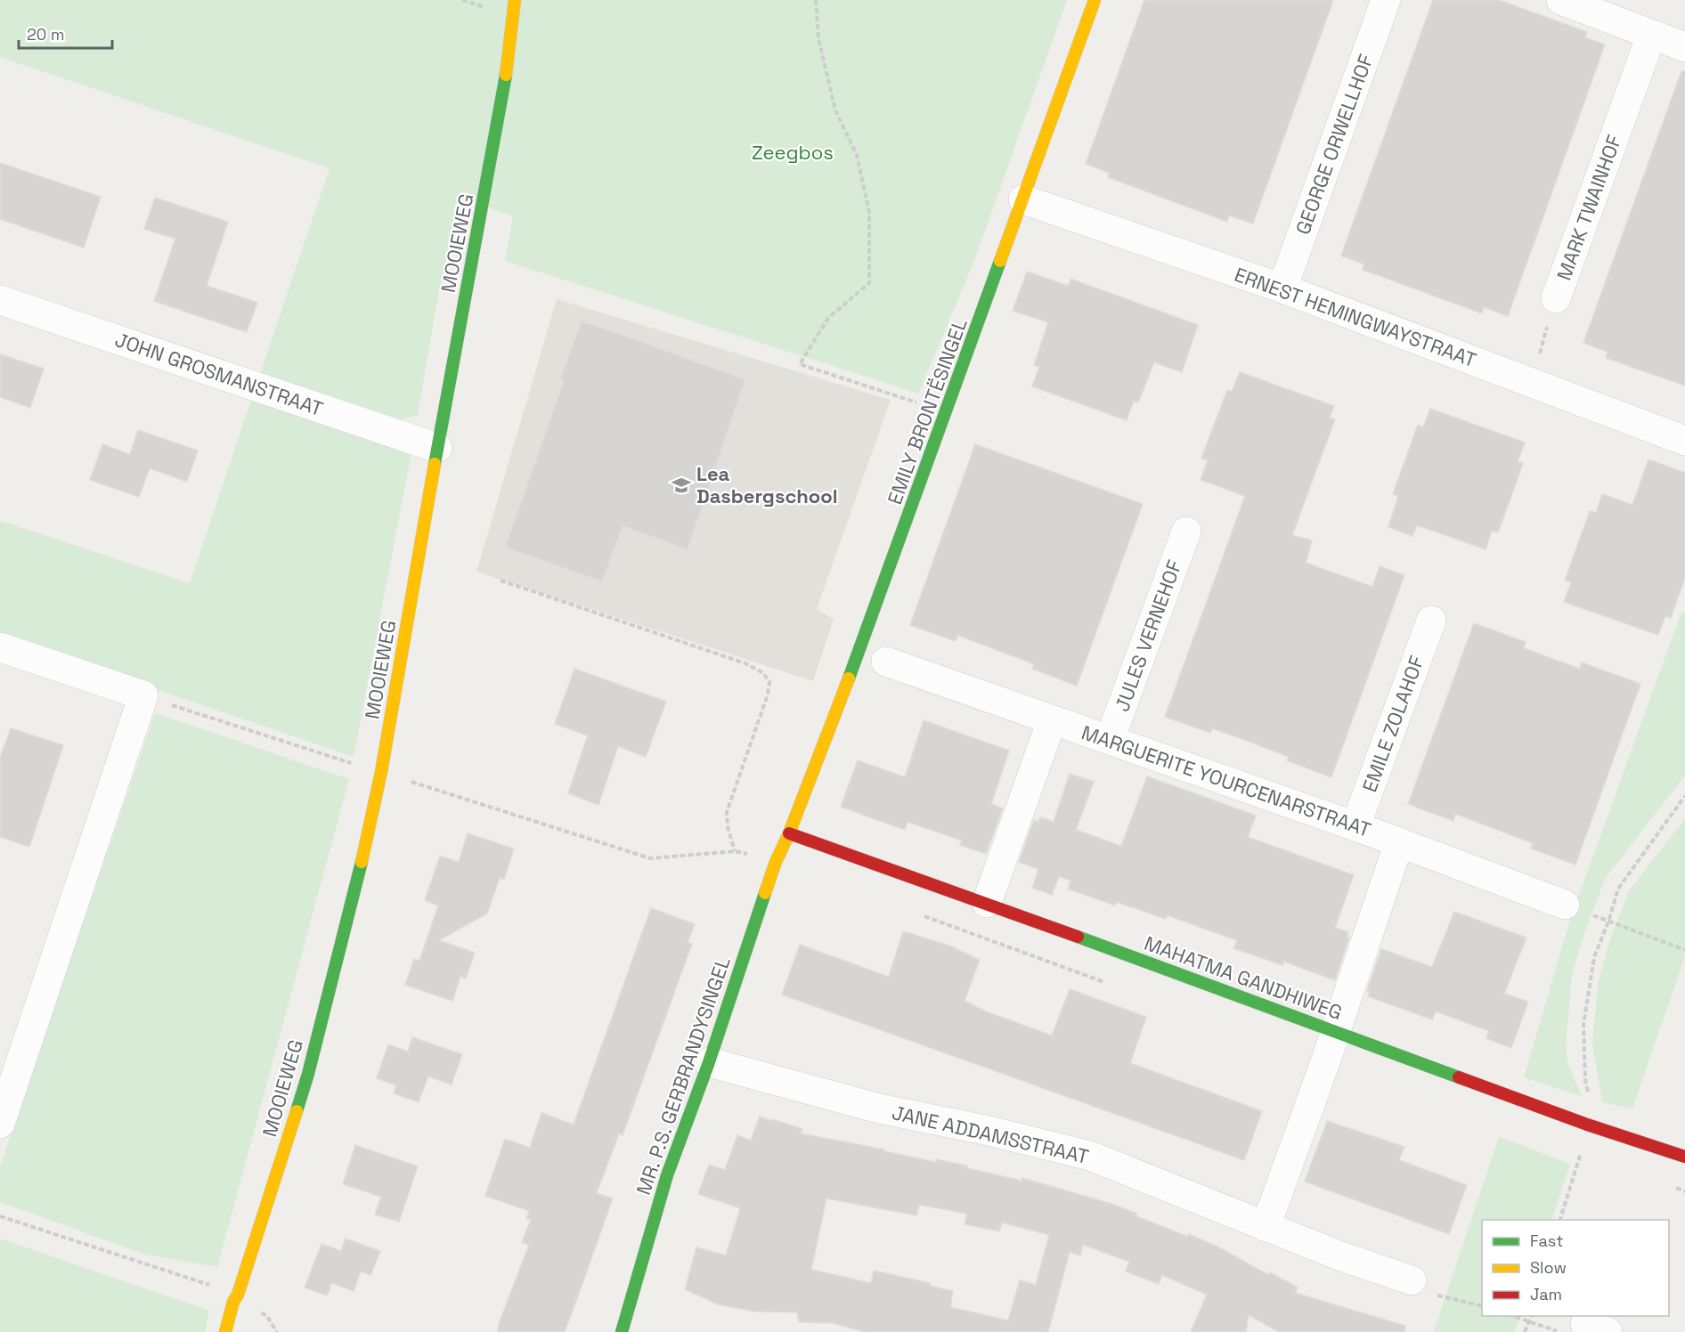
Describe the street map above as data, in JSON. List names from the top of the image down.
{
  "streets": {
    "street": [
      "GEORGE ORWELLHOF",
      "MARK TWAINHOF",
      "MOOIEWEG",
      "ERNEST HEMINGWAYSTRAAT",
      "JOHN GROSMANSTRAAT",
      "EMILY BRONTËSINGEL",
      "JULES VERNEHOF",
      "EMILE ZOLAHOF",
      "MARGUERITE YOURCENARSTRAAT",
      "MAHATMA GANDHIWEG",
      "MR. P.S. GERBRANDYSINGEL",
      "JANE ADDAMSSTRAAT"
    ]
  },
  "crossings": [
    ["GEORGE ORWELLHOF", "ERNEST HEMINGWAYSTRAAT"],
    ["MARK TWAINHOF", "ERNEST HEMINGWAYSTRAAT"],
    ["MOOIEWEG", "JOHN GROSMANSTRAAT"],
    ["ERNEST HEMINGWAYSTRAAT", "EMILY BRONTËSINGEL"],
    ["EMILY BRONTËSINGEL", "MAHATMA GANDHIWEG"],
    ["EMILY BRONTËSINGEL", "MR. P.S. GERBRANDYSINGEL"],
    ["JULES VERNEHOF", "MARGUERITE YOURCENARSTRAAT"],
    ["EMILE ZOLAHOF", "MARGUERITE YOURCENARSTRAAT"],
    ["MAHATMA GANDHIWEG", "MR. P.S. GERBRANDYSINGEL"],
    ["MR. P.S. GERBRANDYSINGEL", "JANE ADDAMSSTRAAT"]
  ],
  "parks": ["Zeegbos"],
  "places": {
    "school or university": ["Lea Dasbergschool"]
  },
  "legend": ["Fast", "Slow", "Jam"],
  "scale_bar": "20 m"
}
